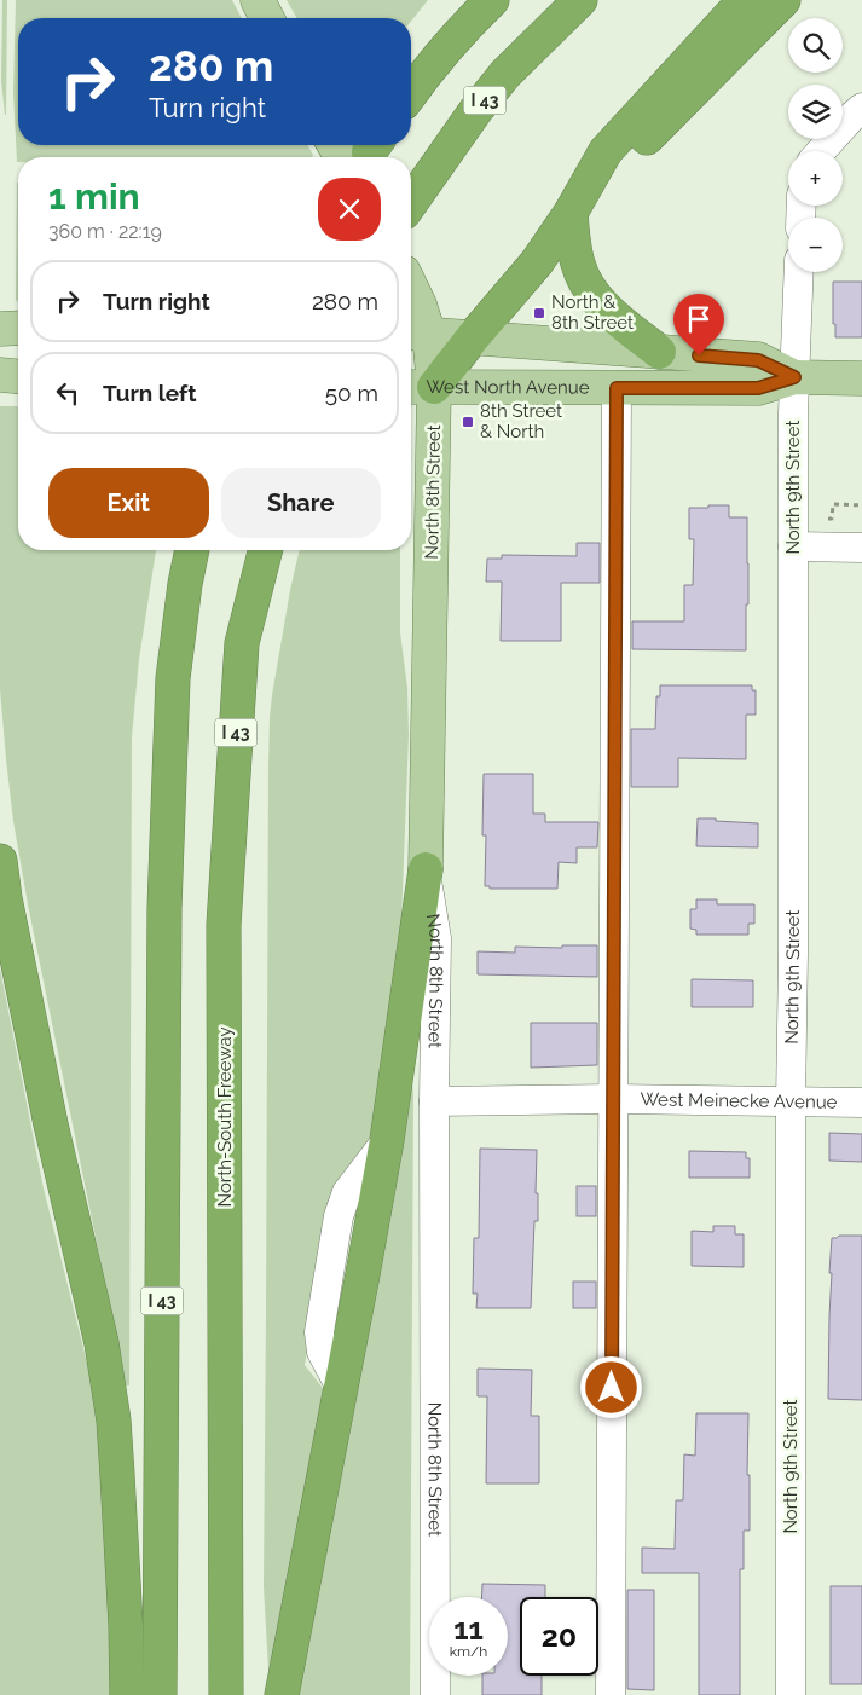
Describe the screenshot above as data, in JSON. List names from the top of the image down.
{
  "streets": {
    "highway": ["I 43", "North-South Freeway"],
    "main road": ["West North Avenue", "North 8th Street"],
    "street": ["North 9th Street", "West Meinecke Avenue"]
  },
  "crossings": [
    ["West North Avenue", "North 9th Street"],
    ["West North Avenue", "North 8th Street"],
    ["North 9th Street", "West Meinecke Avenue"],
    ["North 8th Street", "West Meinecke Avenue"]
  ],
  "places": {
    "transit": ["North & 8th Street", "8th Street & North"]
  },
  "page": {
    "map_buttons": ["+", "−"],
    "turn": ["280 m", "Turn right"],
    "heading": ["1 min", "360 m · 22:19"],
    "list": [
      {
        "name": "Turn right",
        "value": "280 m"
      },
      {
        "name": "Turn left",
        "value": "50 m"
      }
    ],
    "buttons": ["Exit", "Share"],
    "speed": "11 km/h",
    "limit": "20"
  }
}
